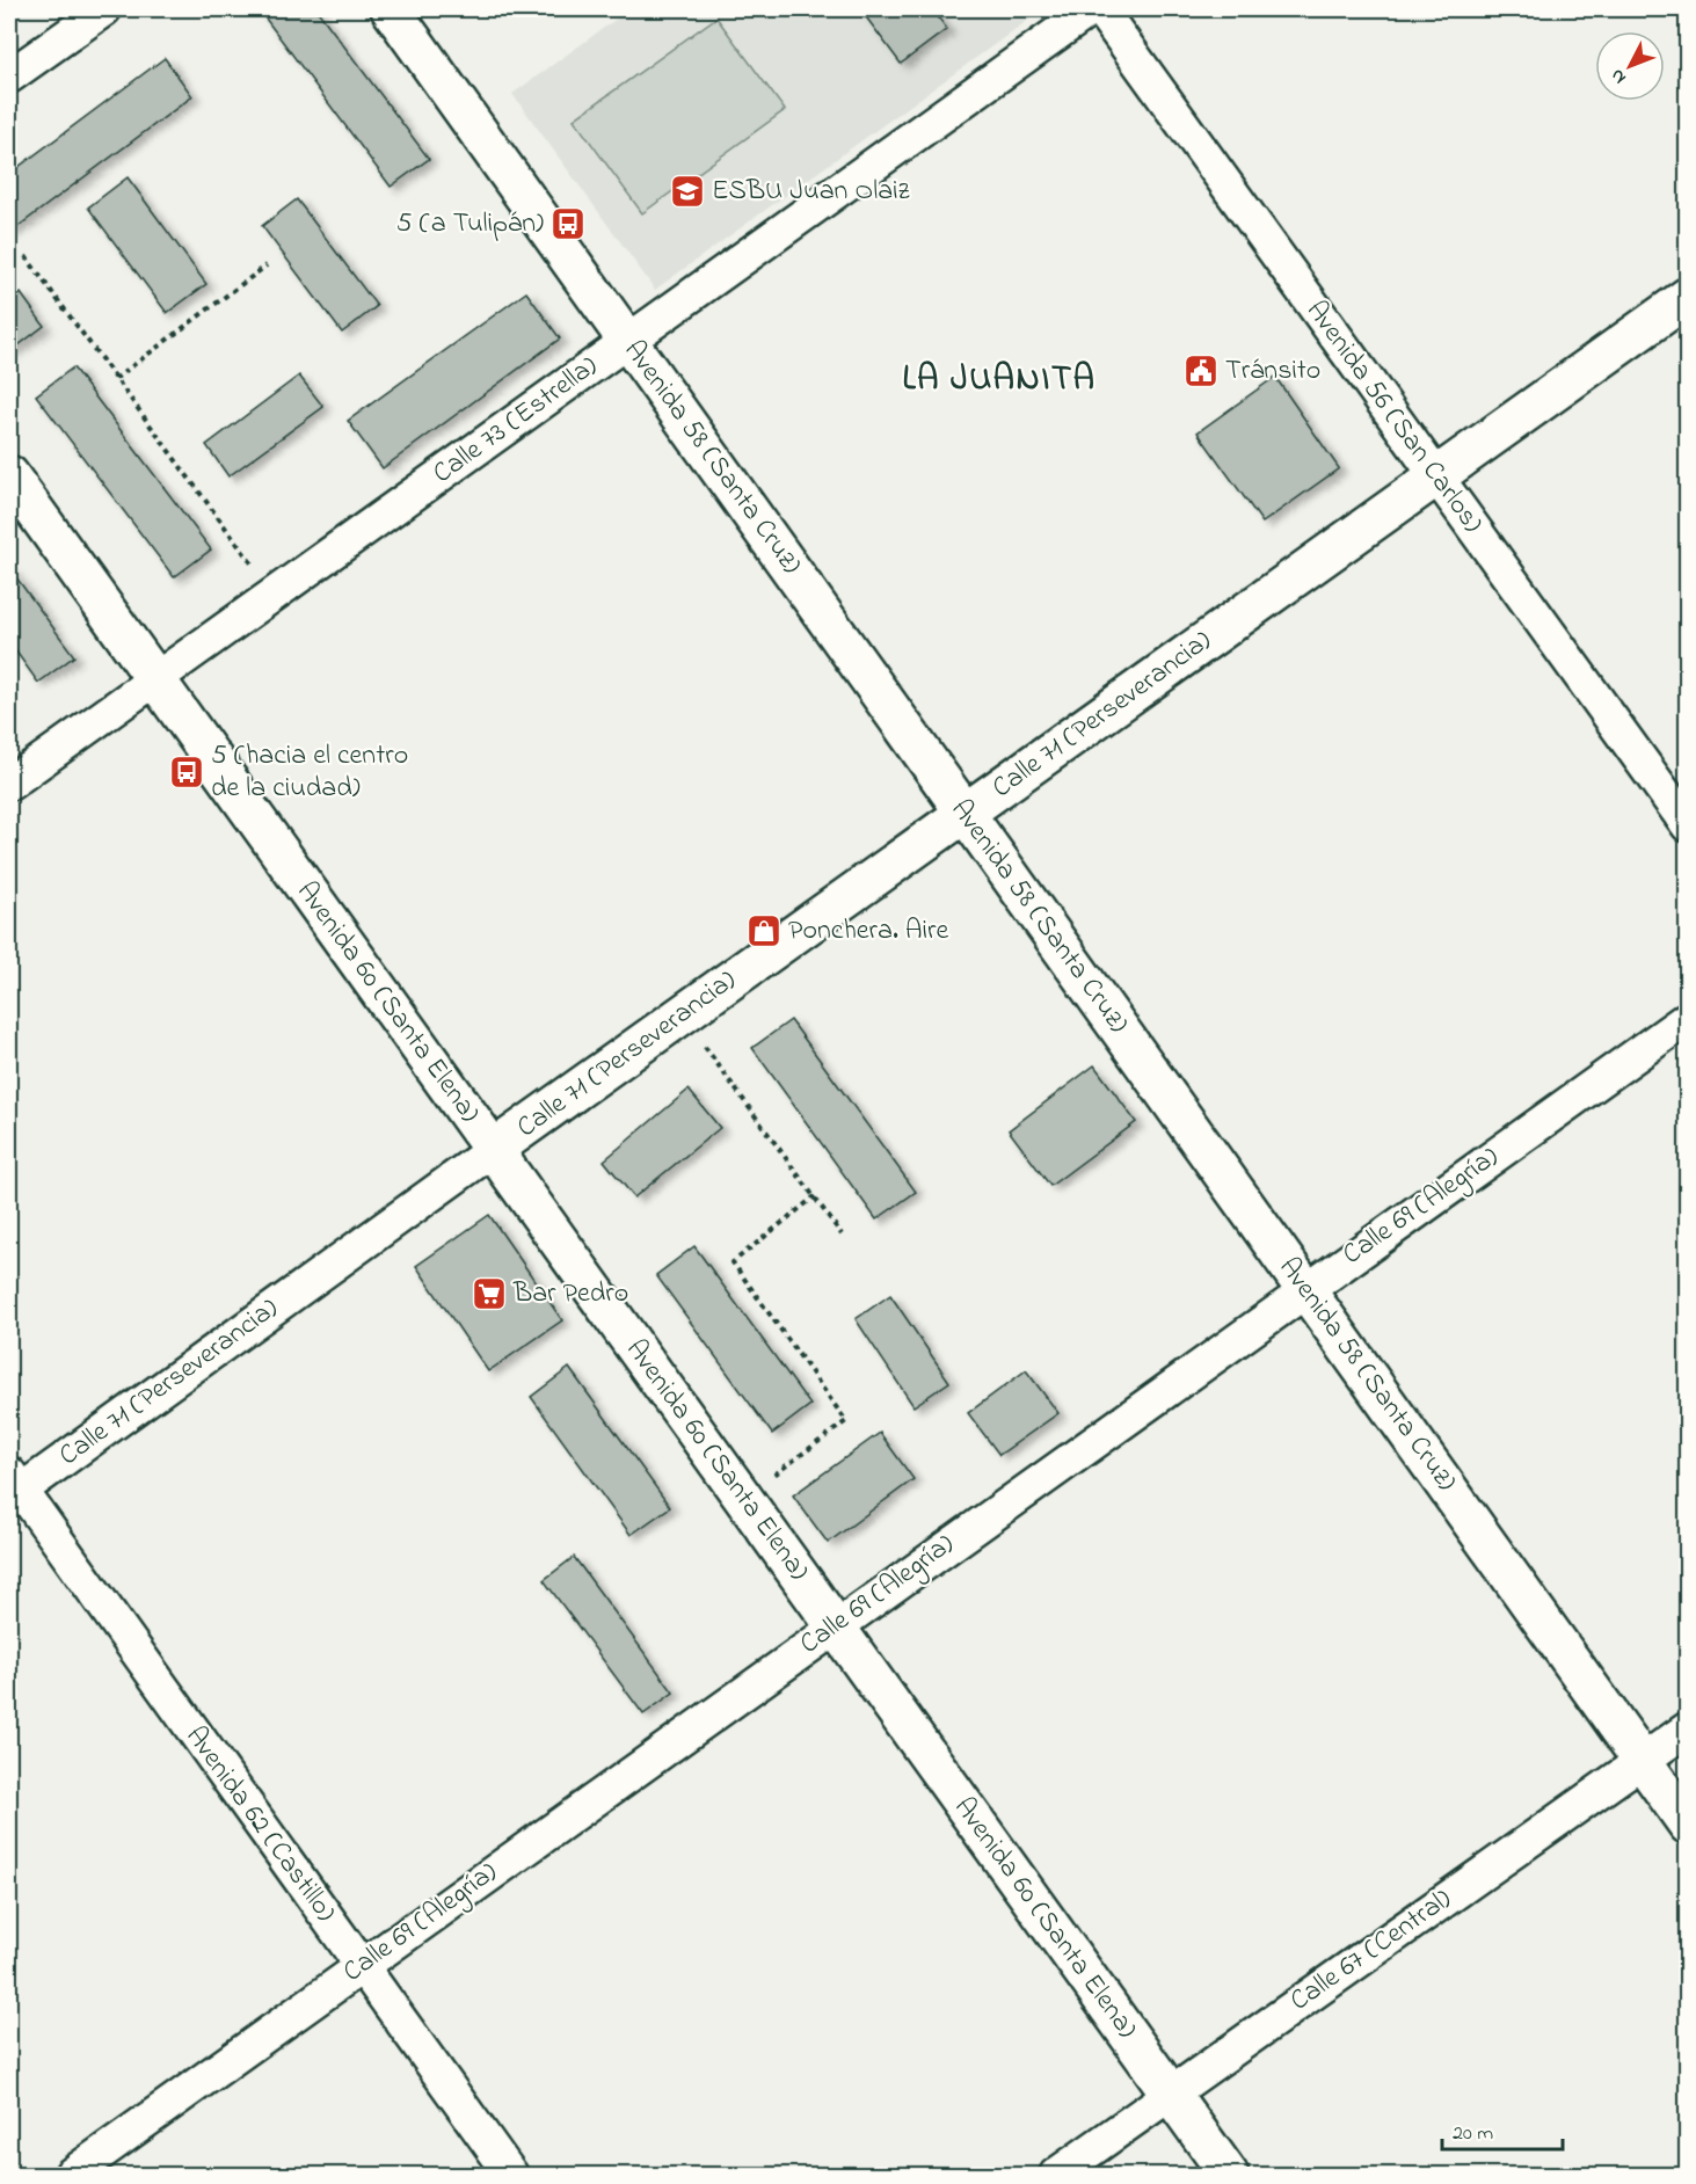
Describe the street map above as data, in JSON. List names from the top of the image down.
{
  "streets": {
    "street": [
      "Avenida 56 (San Carlos)",
      "Calle 73 (Estrella)",
      "Avenida 58 (Santa Cruz)",
      "Calle 71 (Perseverancia)",
      "Avenida 60 (Santa Elena)",
      "Calle 69 (Alegría)",
      "Avenida 62 (Castillo)",
      "Calle 67 (Central)"
    ]
  },
  "crossings": [
    ["Avenida 56 (San Carlos)", "Calle 71 (Perseverancia)"],
    ["Calle 73 (Estrella)", "Avenida 58 (Santa Cruz)"],
    ["Calle 73 (Estrella)", "Avenida 60 (Santa Elena)"],
    ["Avenida 58 (Santa Cruz)", "Calle 71 (Perseverancia)"],
    ["Avenida 58 (Santa Cruz)", "Calle 69 (Alegría)"],
    ["Avenida 58 (Santa Cruz)", "Calle 67 (Central)"],
    ["Calle 71 (Perseverancia)", "Avenida 60 (Santa Elena)"],
    ["Calle 71 (Perseverancia)", "Avenida 62 (Castillo)"],
    ["Avenida 60 (Santa Elena)", "Calle 69 (Alegría)"],
    ["Avenida 60 (Santa Elena)", "Calle 67 (Central)"],
    ["Calle 69 (Alegría)", "Avenida 62 (Castillo)"]
  ],
  "districts": ["LA JUANITA"],
  "places": {
    "school or university": ["ESBU Juan Olaiz"],
    "bus stop": ["5 (a Tulipán)", "5 (hacia el centro de la ciudad)"],
    "public building": ["Tránsito"],
    "shop": ["Ponchera. Aire"],
    "supermarket": ["Bar Pedro"]
  },
  "scale_bar": "20 m",
  "north": "bottom left"
}
